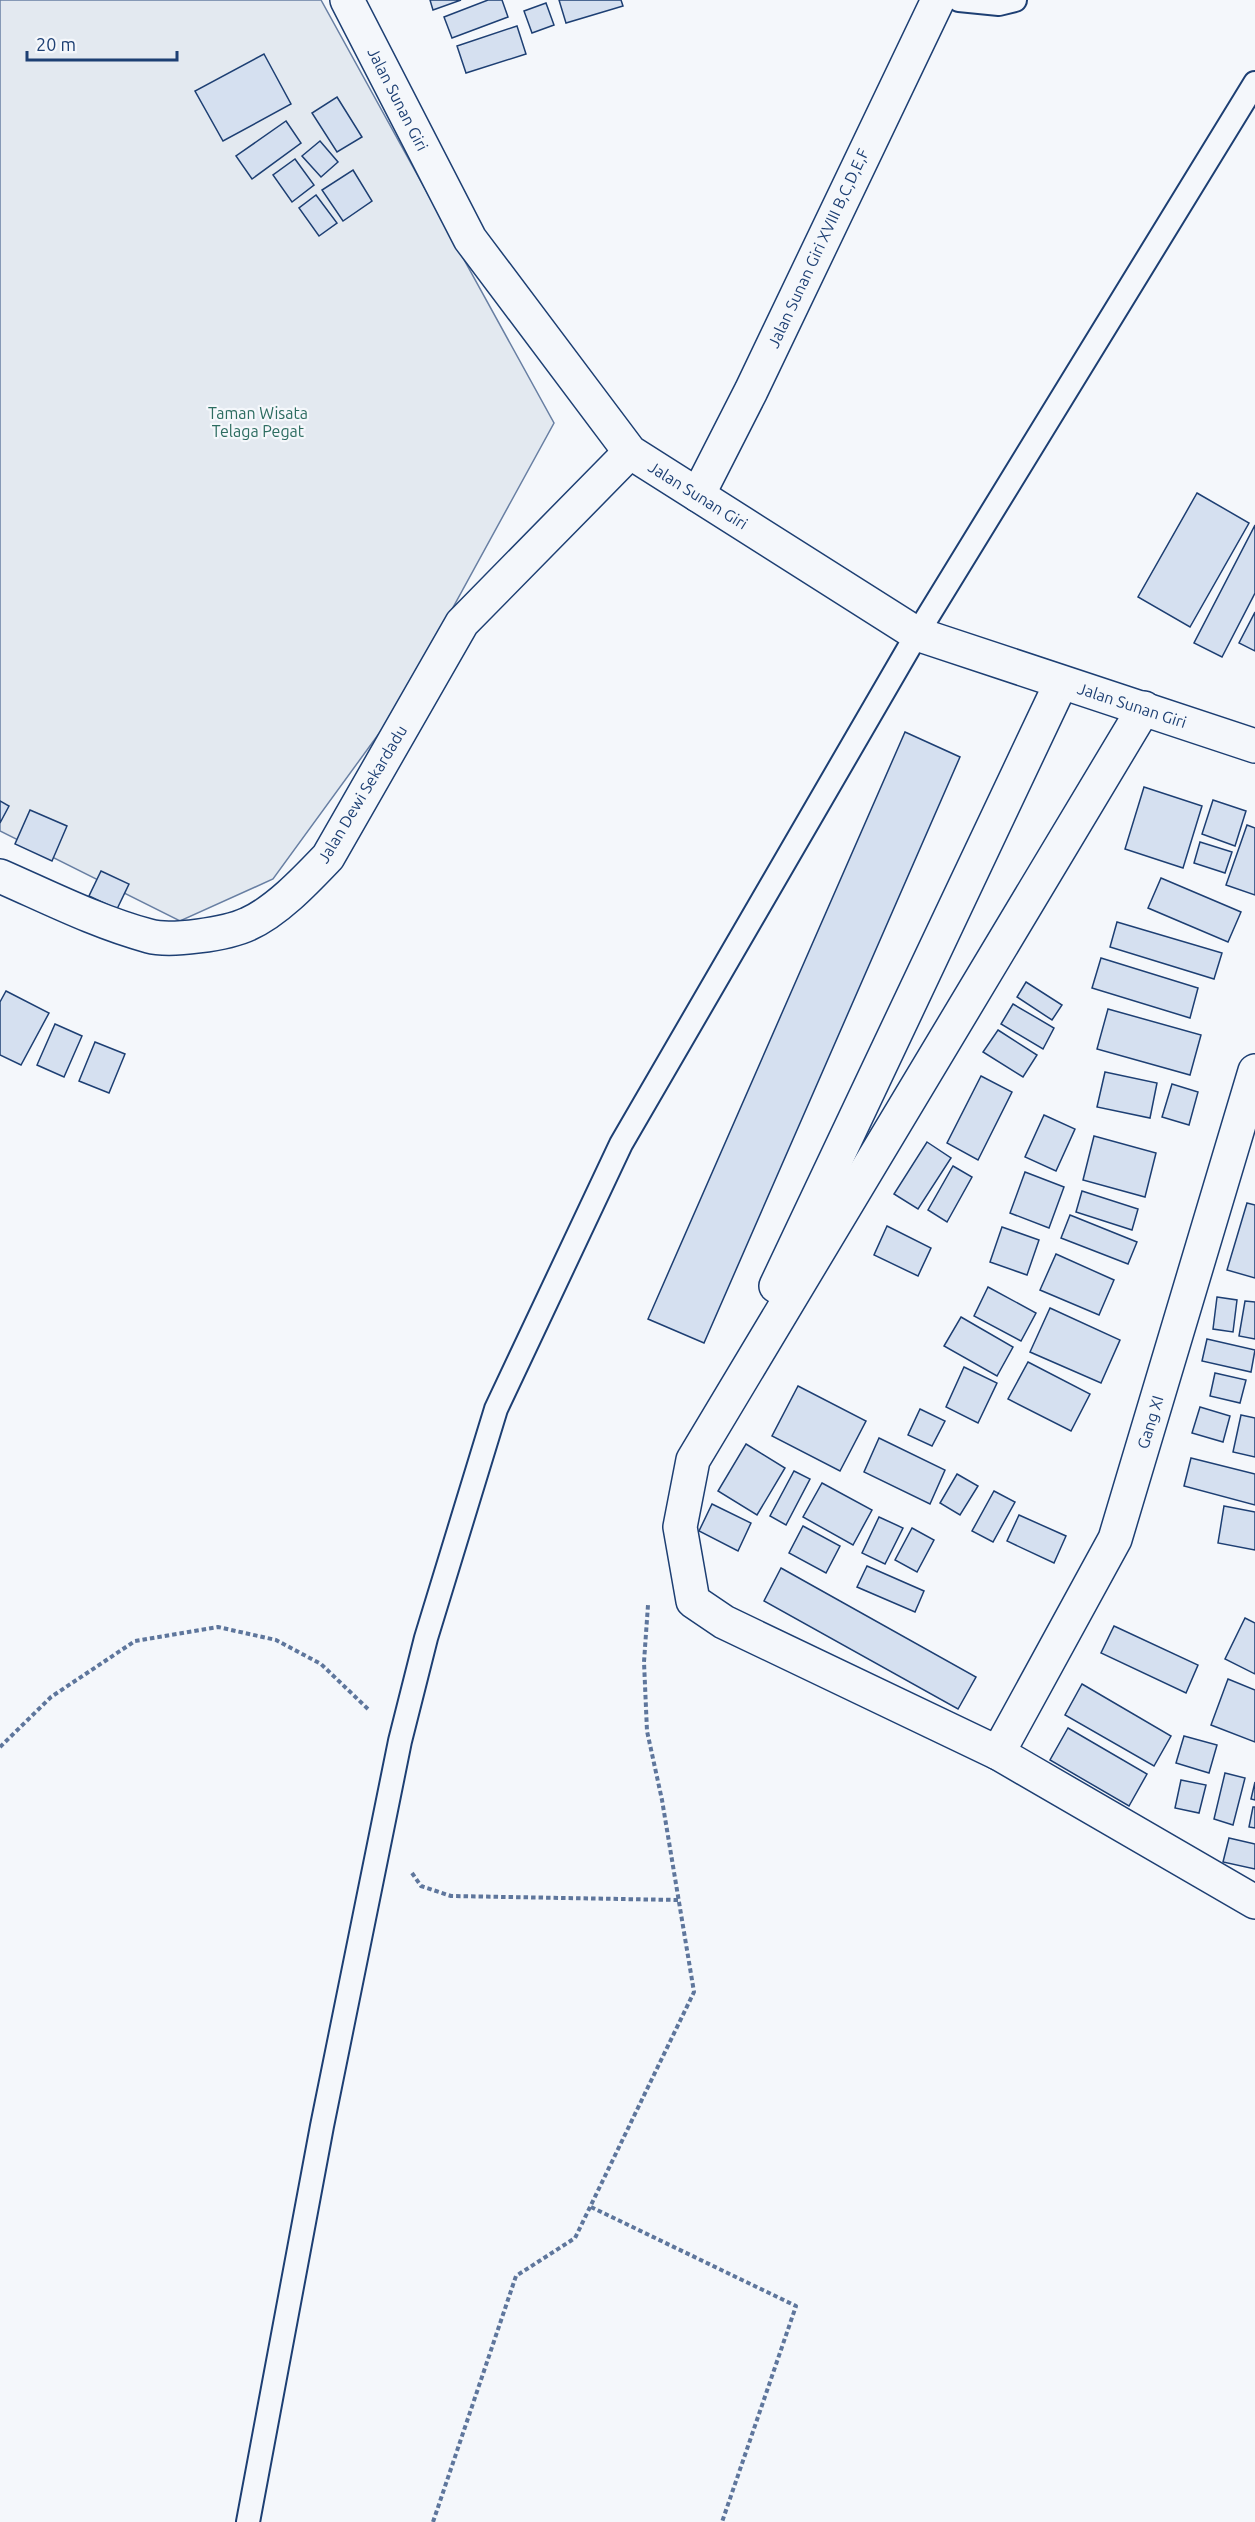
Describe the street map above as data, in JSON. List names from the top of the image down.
{
  "streets": {
    "street": [
      "Jalan Sunan Giri",
      "Jalan Sunan Giri XVIII B,C,D,E,F",
      "Jalan Dewi Sekardadu",
      "Gang XI"
    ]
  },
  "crossings": [
    ["Jalan Sunan Giri", "Jalan Sunan Giri XVIII B,C,D,E,F"],
    ["Jalan Sunan Giri", "Jalan Dewi Sekardadu"]
  ],
  "parks": ["Taman Wisata Telaga Pegat"],
  "scale_bar": "20 m"
}
